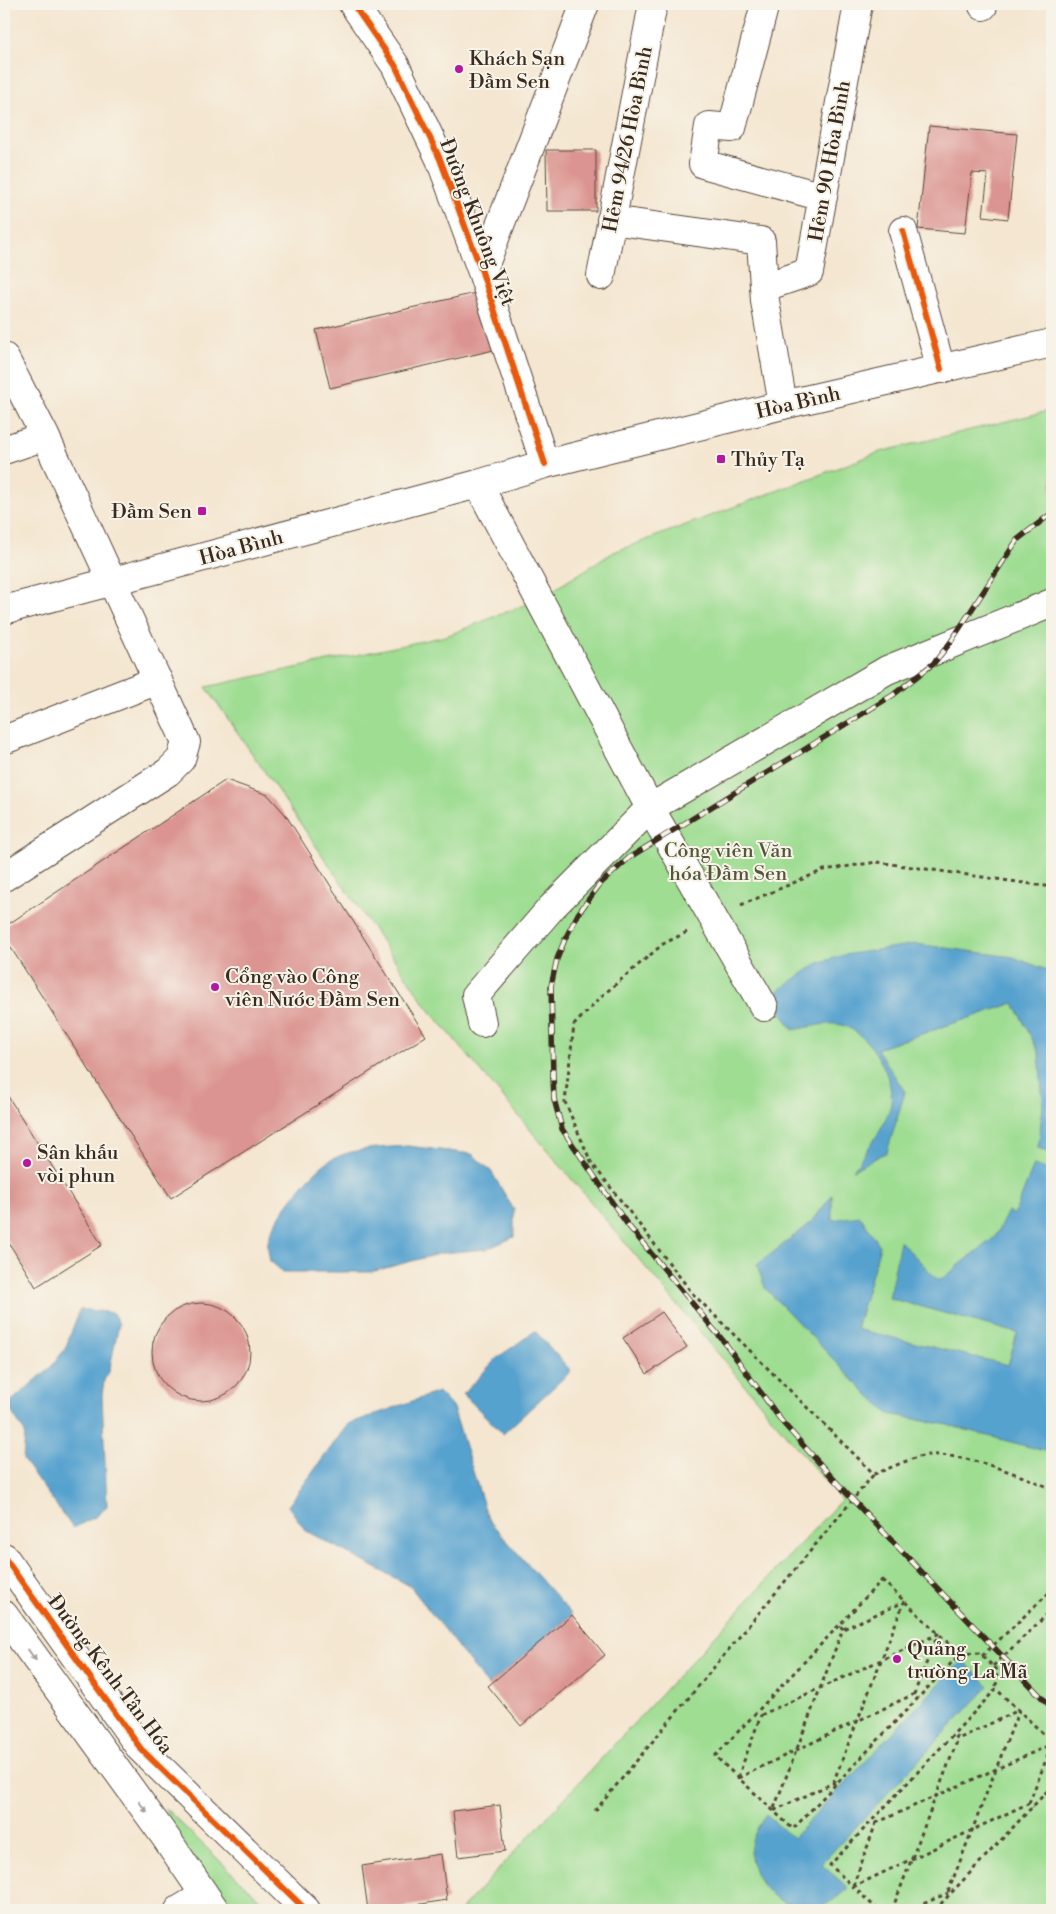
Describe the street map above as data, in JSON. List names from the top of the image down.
{
  "streets": {
    "street": [
      "Hẻm 94/26 Hòa Bình",
      "Hẻm 90 Hòa Bình",
      "Đường Khuông Việt",
      "Hòa Bình",
      "Đường Kênh Tân Hóa"
    ]
  },
  "crossings": [
    ["Đường Khuông Việt", "Hòa Bình"]
  ],
  "parks": ["Công viên Văn hóa Đầm Sen"],
  "places": {
    "other": [
      "Khách Sạn Đầm Sen",
      "Cổng vào Công viên Nước Đầm Sen",
      "Sân khấu vòi phun",
      "Quảng trường La Mã"
    ],
    "transit": ["Thủy Tạ", "Đầm Sen"]
  }
}
